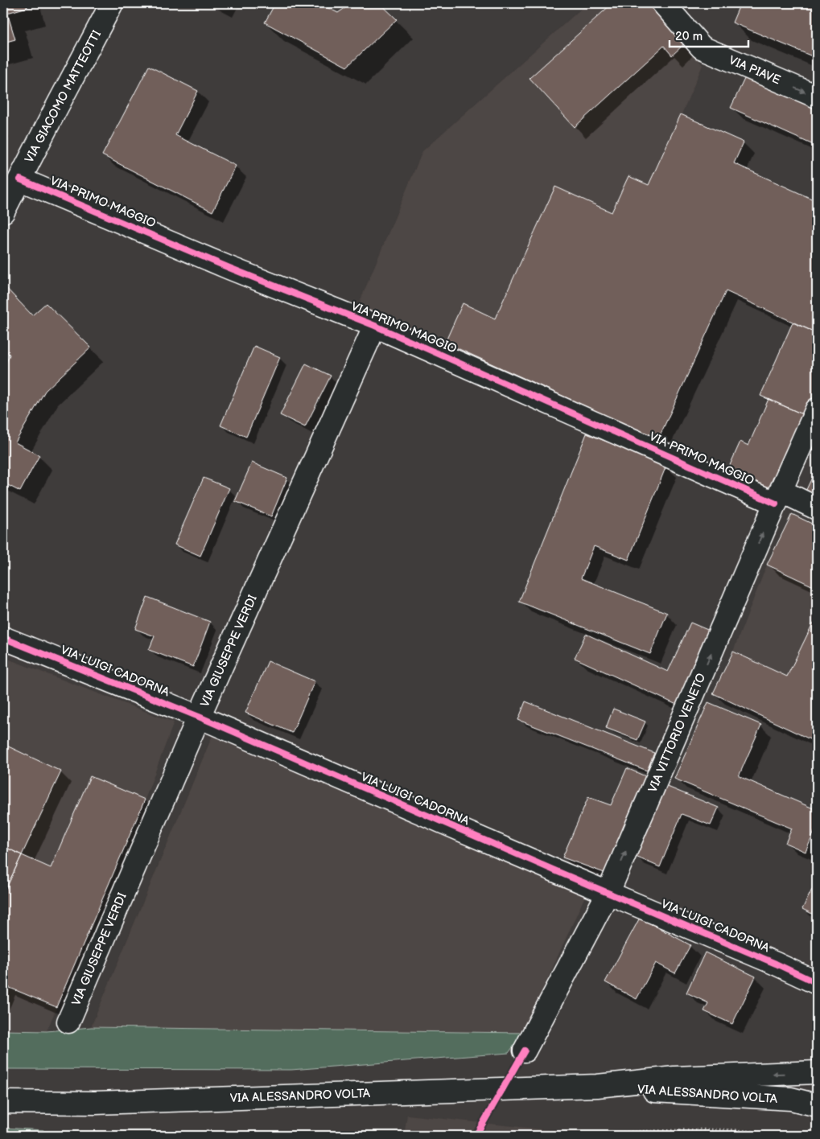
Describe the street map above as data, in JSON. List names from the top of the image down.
{
  "streets": {
    "street": [
      "VIA PIAVE",
      "VIA GIACOMO MATTEOTTI",
      "VIA PRIMO MAGGIO",
      "VIA GIUSEPPE VERDI",
      "VIA LUIGI CADORNA",
      "VIA VITTORIO VENETO",
      "VIA ALESSANDRO VOLTA"
    ]
  },
  "crossings": [
    ["VIA GIACOMO MATTEOTTI", "VIA PRIMO MAGGIO"],
    ["VIA PRIMO MAGGIO", "VIA GIUSEPPE VERDI"],
    ["VIA PRIMO MAGGIO", "VIA VITTORIO VENETO"],
    ["VIA GIUSEPPE VERDI", "VIA LUIGI CADORNA"],
    ["VIA LUIGI CADORNA", "VIA VITTORIO VENETO"]
  ],
  "one_way": ["VIA PIAVE", "VIA VITTORIO VENETO"],
  "scale_bar": "20 m"
}
